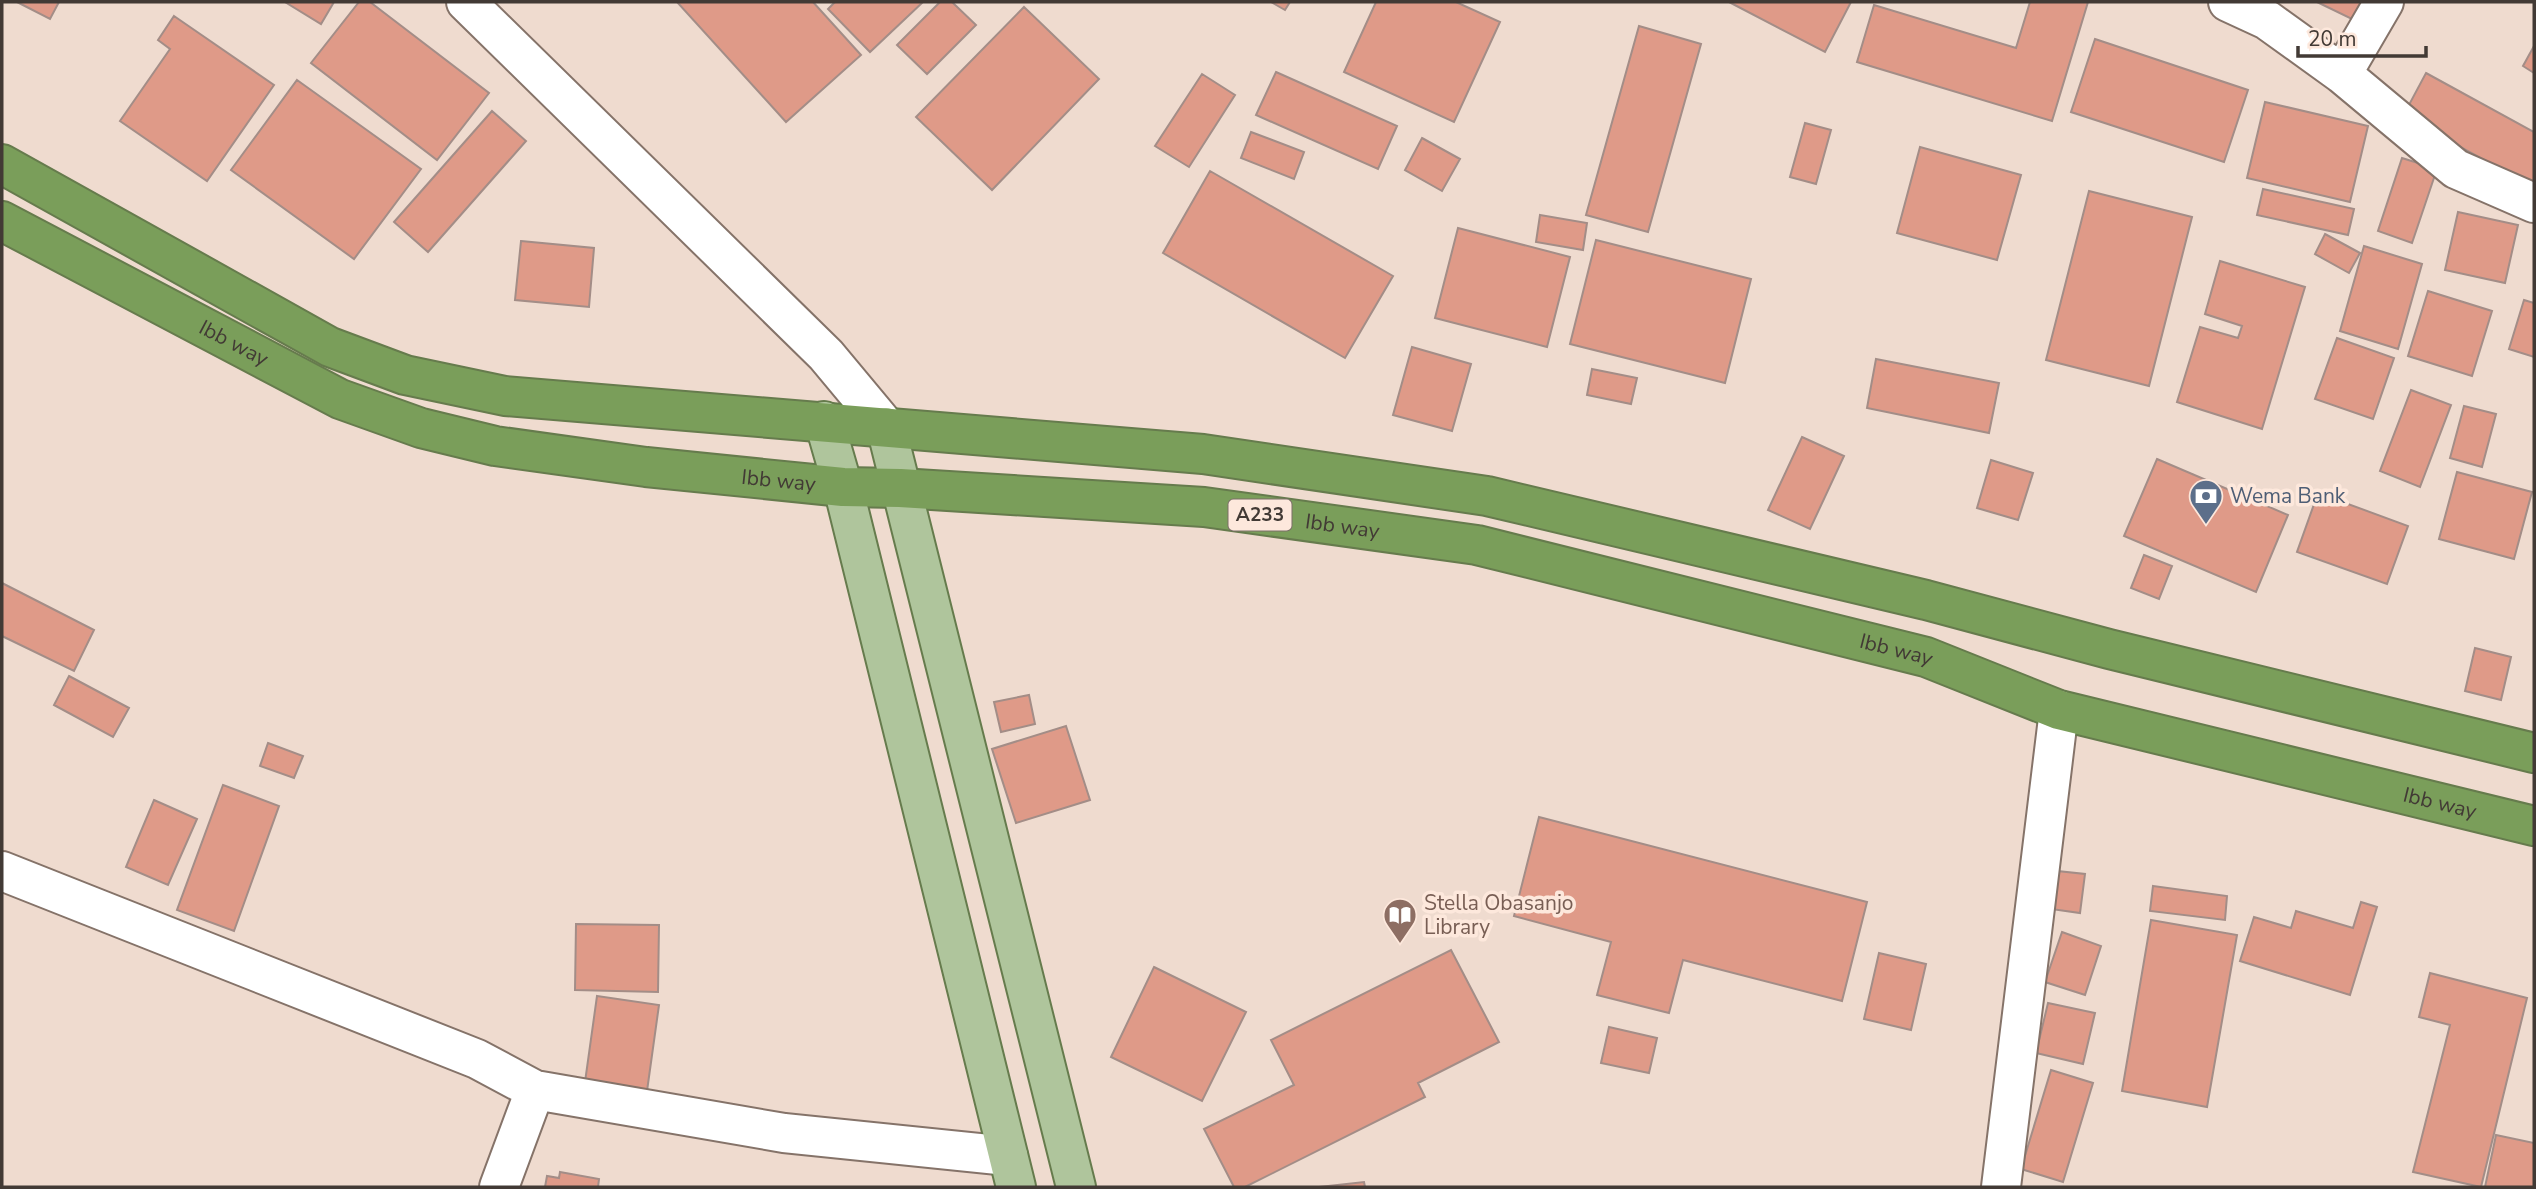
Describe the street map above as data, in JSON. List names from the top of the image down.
{
  "streets": {
    "highway": ["Ibb way", "A233"]
  },
  "places": {
    "bank": ["Wema Bank"],
    "library": ["Stella Obasanjo Library"]
  },
  "scale_bar": "20 m"
}
